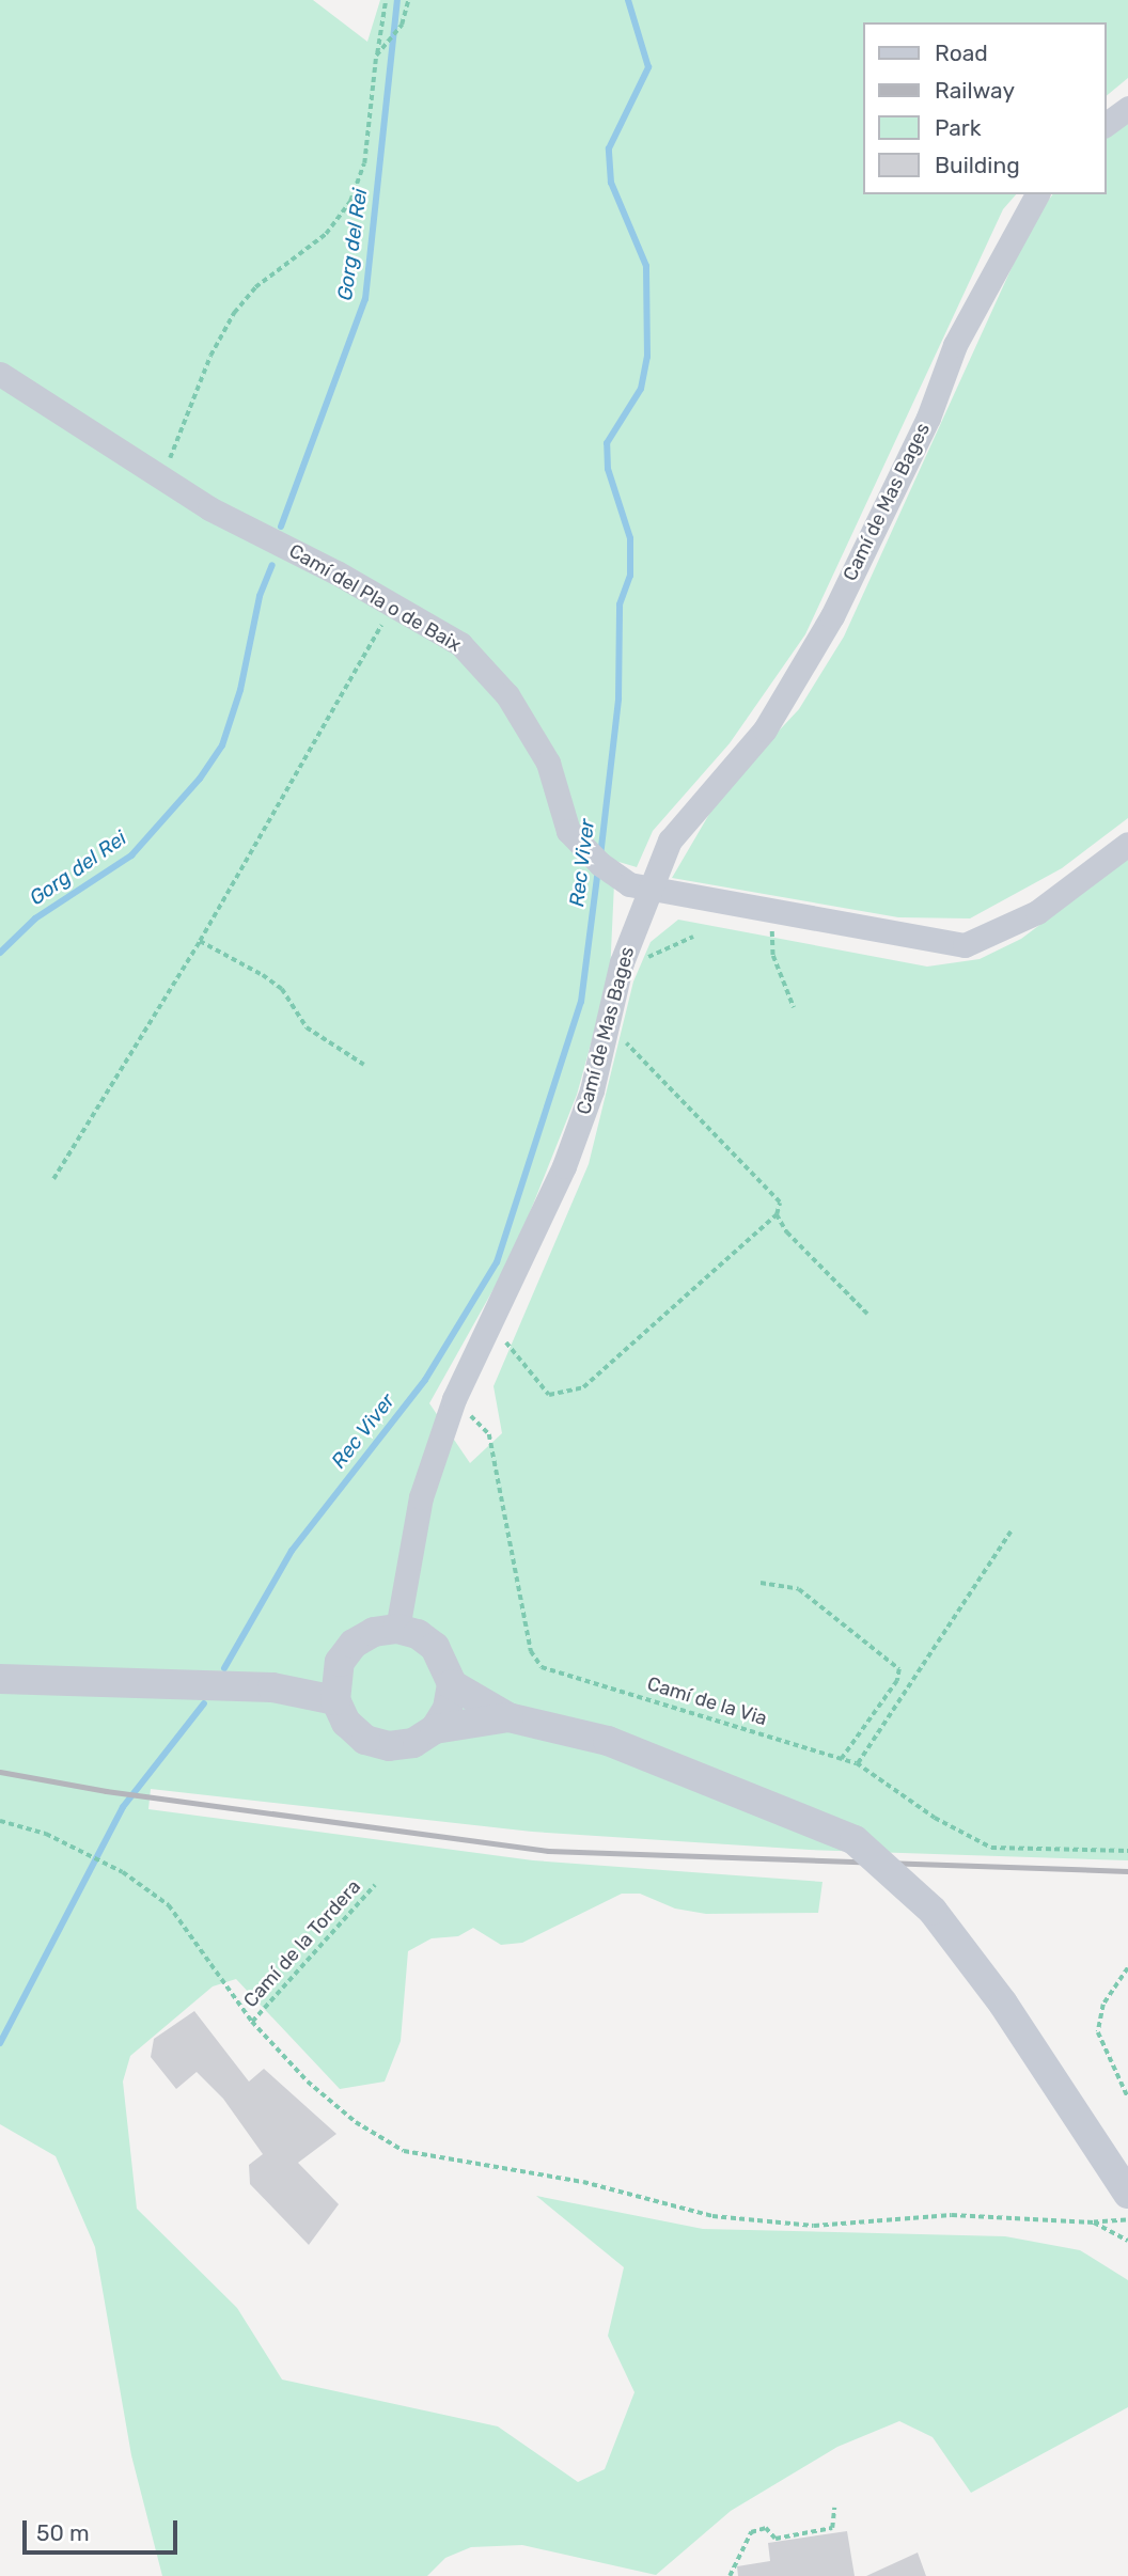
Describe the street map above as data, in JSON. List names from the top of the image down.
{
  "streets": {
    "street": ["Camí de Mas Bages", "Camí del Pla o de Baix"],
    "path": ["Camí de la Via", "Camí de la Tordera"]
  },
  "crossings": [
    ["Camí de Mas Bages", "Camí del Pla o de Baix"],
    ["Camí de Mas Bages", "Camí de la Via"]
  ],
  "water": ["Gorg del Rei", "Rec Viver"],
  "legend": [
    "Road",
    "Railway",
    "Park",
    "Building"
  ],
  "scale_bar": "50 m"
}
